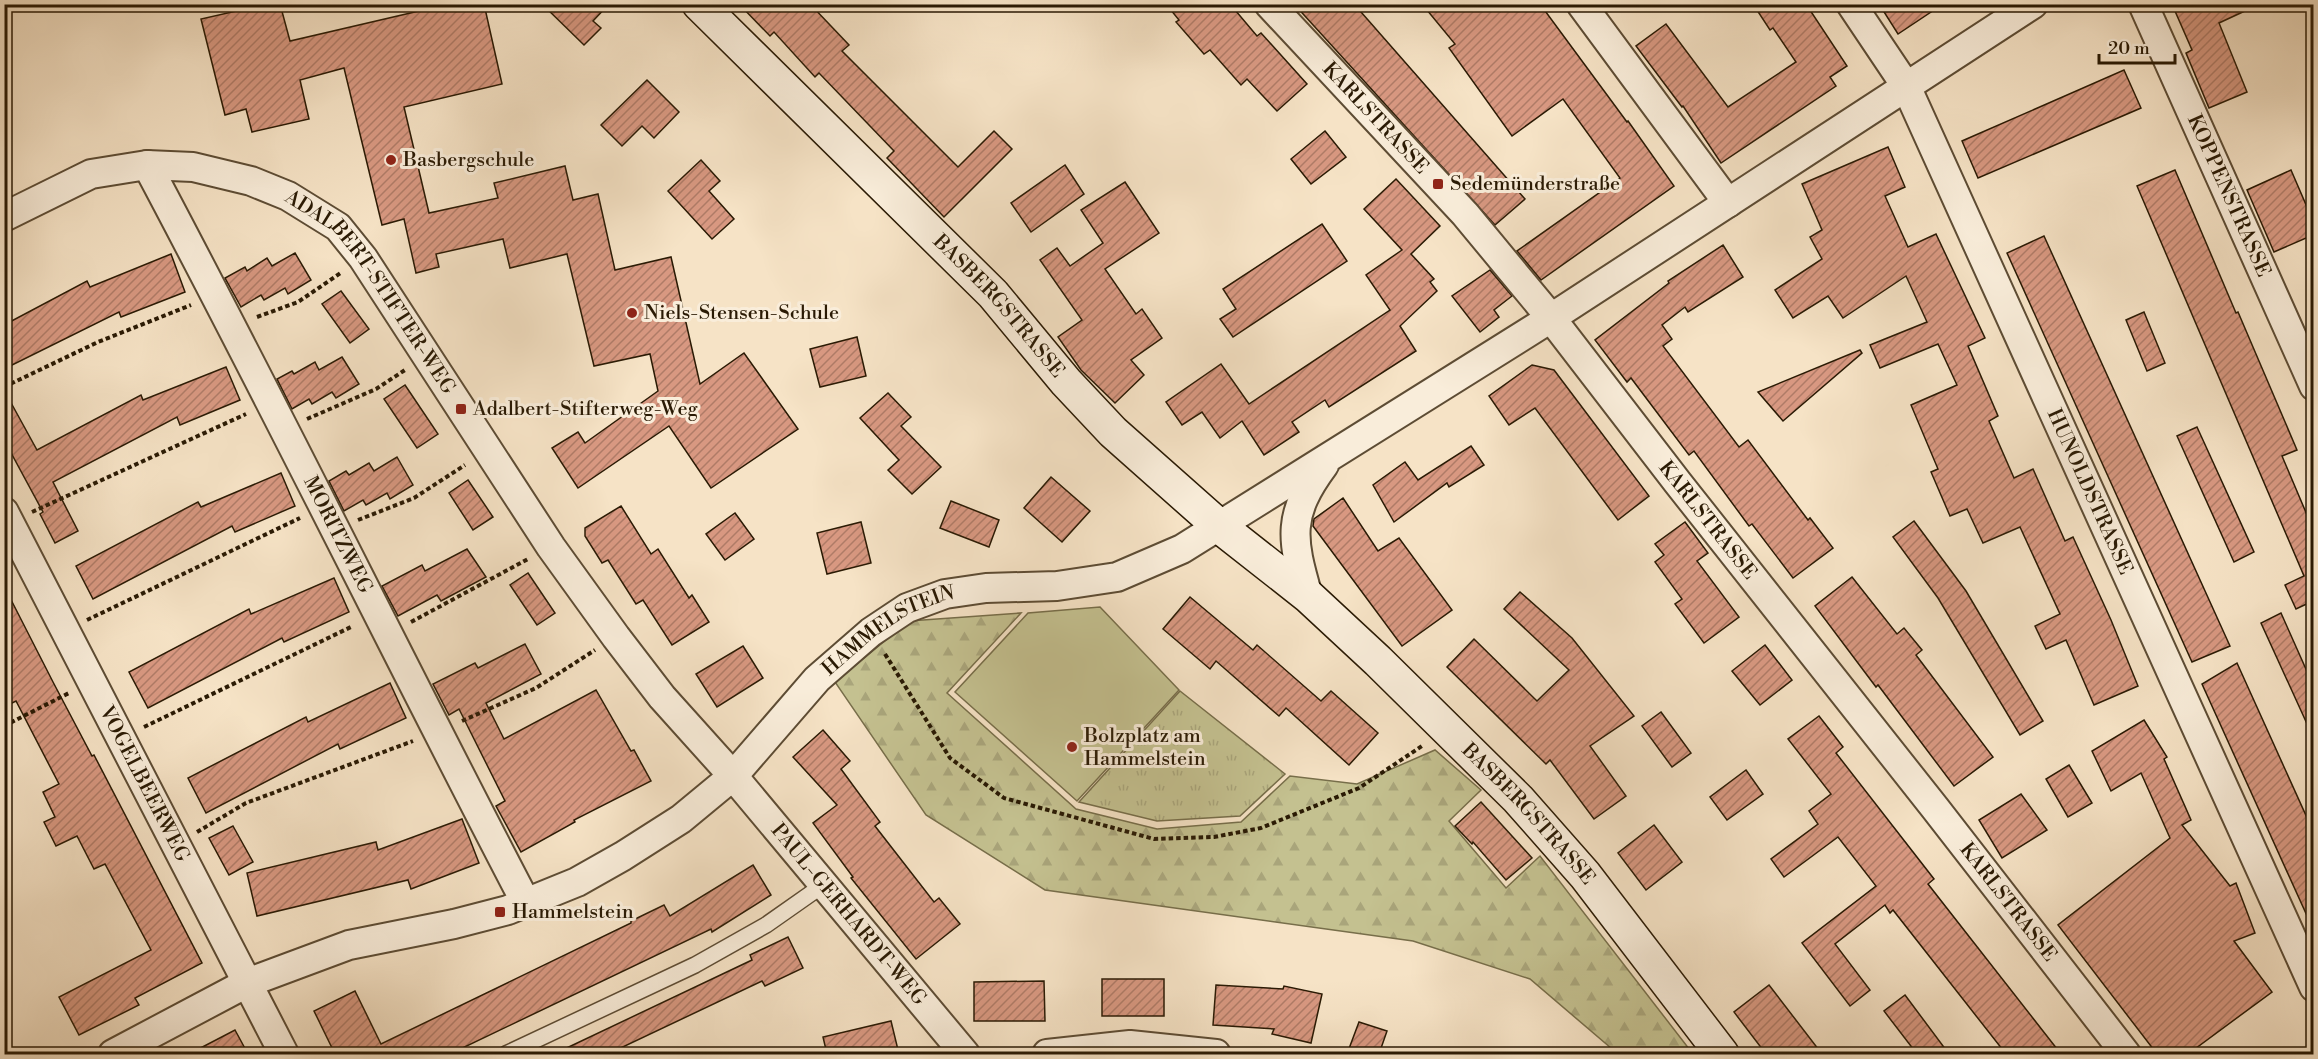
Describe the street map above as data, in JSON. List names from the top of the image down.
{
  "streets": {
    "main road": ["BASBERGSTRASSE"],
    "street": [
      "KARLSTRASSE",
      "KOPPENSTRASSE",
      "ADALBERT-STIFTER-WEG",
      "HUNOLDSTRASSE",
      "MORITZWEG",
      "HAMMELSTEIN",
      "VOGELBEERWEG",
      "PAUL-GERHARDT-WEG"
    ]
  },
  "crossings": [
    ["ADALBERT-STIFTER-WEG", "MORITZWEG"],
    ["ADALBERT-STIFTER-WEG", "HAMMELSTEIN"],
    ["ADALBERT-STIFTER-WEG", "PAUL-GERHARDT-WEG"],
    ["BASBERGSTRASSE", "HAMMELSTEIN"],
    ["MORITZWEG", "HAMMELSTEIN"],
    ["HAMMELSTEIN", "VOGELBEERWEG"],
    ["HAMMELSTEIN", "PAUL-GERHARDT-WEG"]
  ],
  "places": {
    "other": ["Basbergschule", "Niels-Stensen-Schule", "Bolzplatz am Hammelstein"],
    "transit": ["Sedemünderstraße", "Adalbert-Stifterweg-Weg", "Hammelstein"]
  },
  "scale_bar": "20 m"
}
